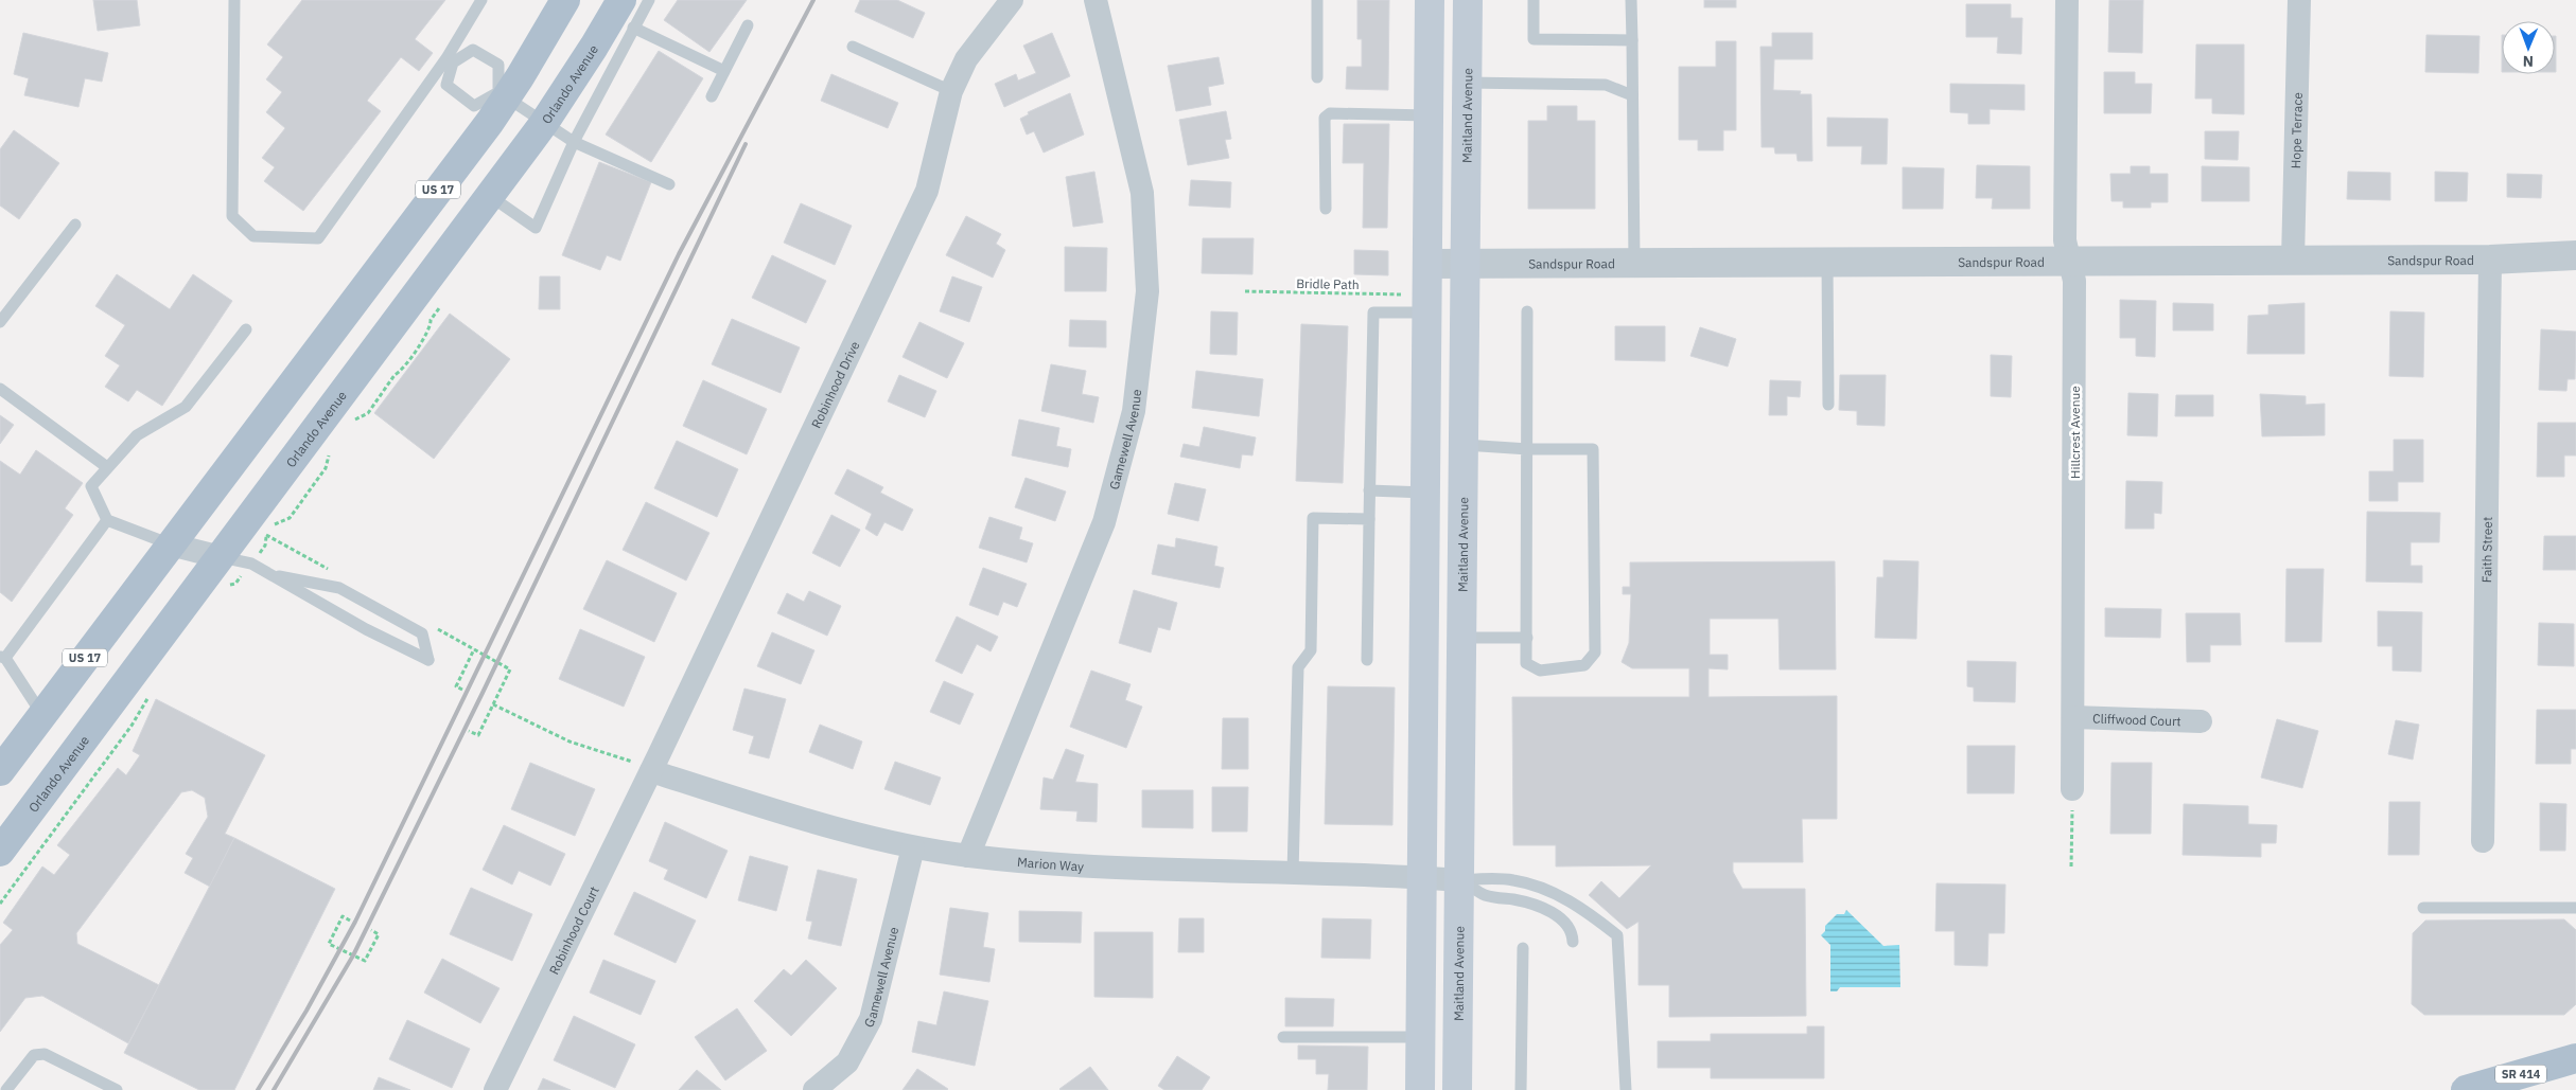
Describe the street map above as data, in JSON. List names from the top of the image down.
{
  "streets": {
    "main road": [
      "Orlando Avenue",
      "Maitland Avenue",
      "US 17",
      "SR 414"
    ],
    "street": [
      "Hope Terrace",
      "Sandspur Road",
      "Robinhood Drive",
      "Hillcrest Avenue",
      "Gamewell Avenue",
      "Faith Street",
      "Cliffwood Court",
      "Marion Way",
      "Robinhood Court"
    ],
    "path": ["Bridle Path"]
  },
  "crossings": [
    ["Maitland Avenue", "Sandspur Road"],
    ["Maitland Avenue", "Marion Way"],
    ["Hope Terrace", "Sandspur Road"],
    ["Sandspur Road", "Hillcrest Avenue"],
    ["Sandspur Road", "Faith Street"],
    ["Robinhood Drive", "Marion Way"],
    ["Robinhood Drive", "Robinhood Court"],
    ["Hillcrest Avenue", "Cliffwood Court"],
    ["Gamewell Avenue", "Marion Way"],
    ["Marion Way", "Robinhood Court"]
  ],
  "north": "bottom"
}
